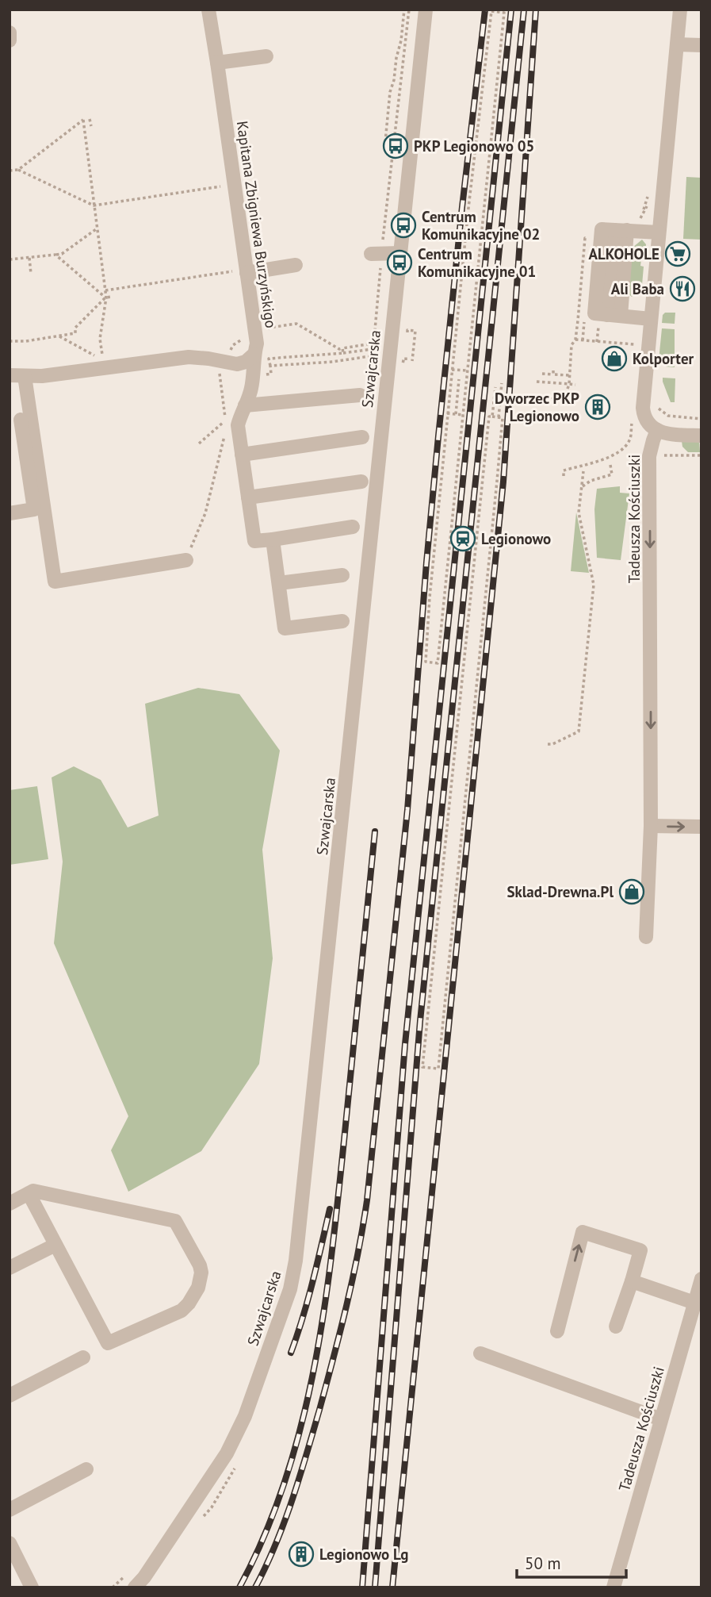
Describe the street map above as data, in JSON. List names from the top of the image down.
{
  "streets": {
    "street": ["Kapitana Zbigniewa Burzyńskigo", "Szwajcarska", "Tadeusza Kościuszki"]
  },
  "one_way": ["Tadeusza Kościuszki"],
  "places": {
    "bus stop": ["PKP Legionowo 05", "Centrum Komunikacyjne 02", "Centrum Komunikacyjne 01"],
    "supermarket": ["ALKOHOLE"],
    "restaurant": ["Ali Baba"],
    "shop": ["Kolporter", "Sklad-Drewna.Pl"],
    "building": ["Dworzec PKP Legionowo", "Legionowo Lg"],
    "station": ["Legionowo"]
  },
  "scale_bar": "50 m"
}
